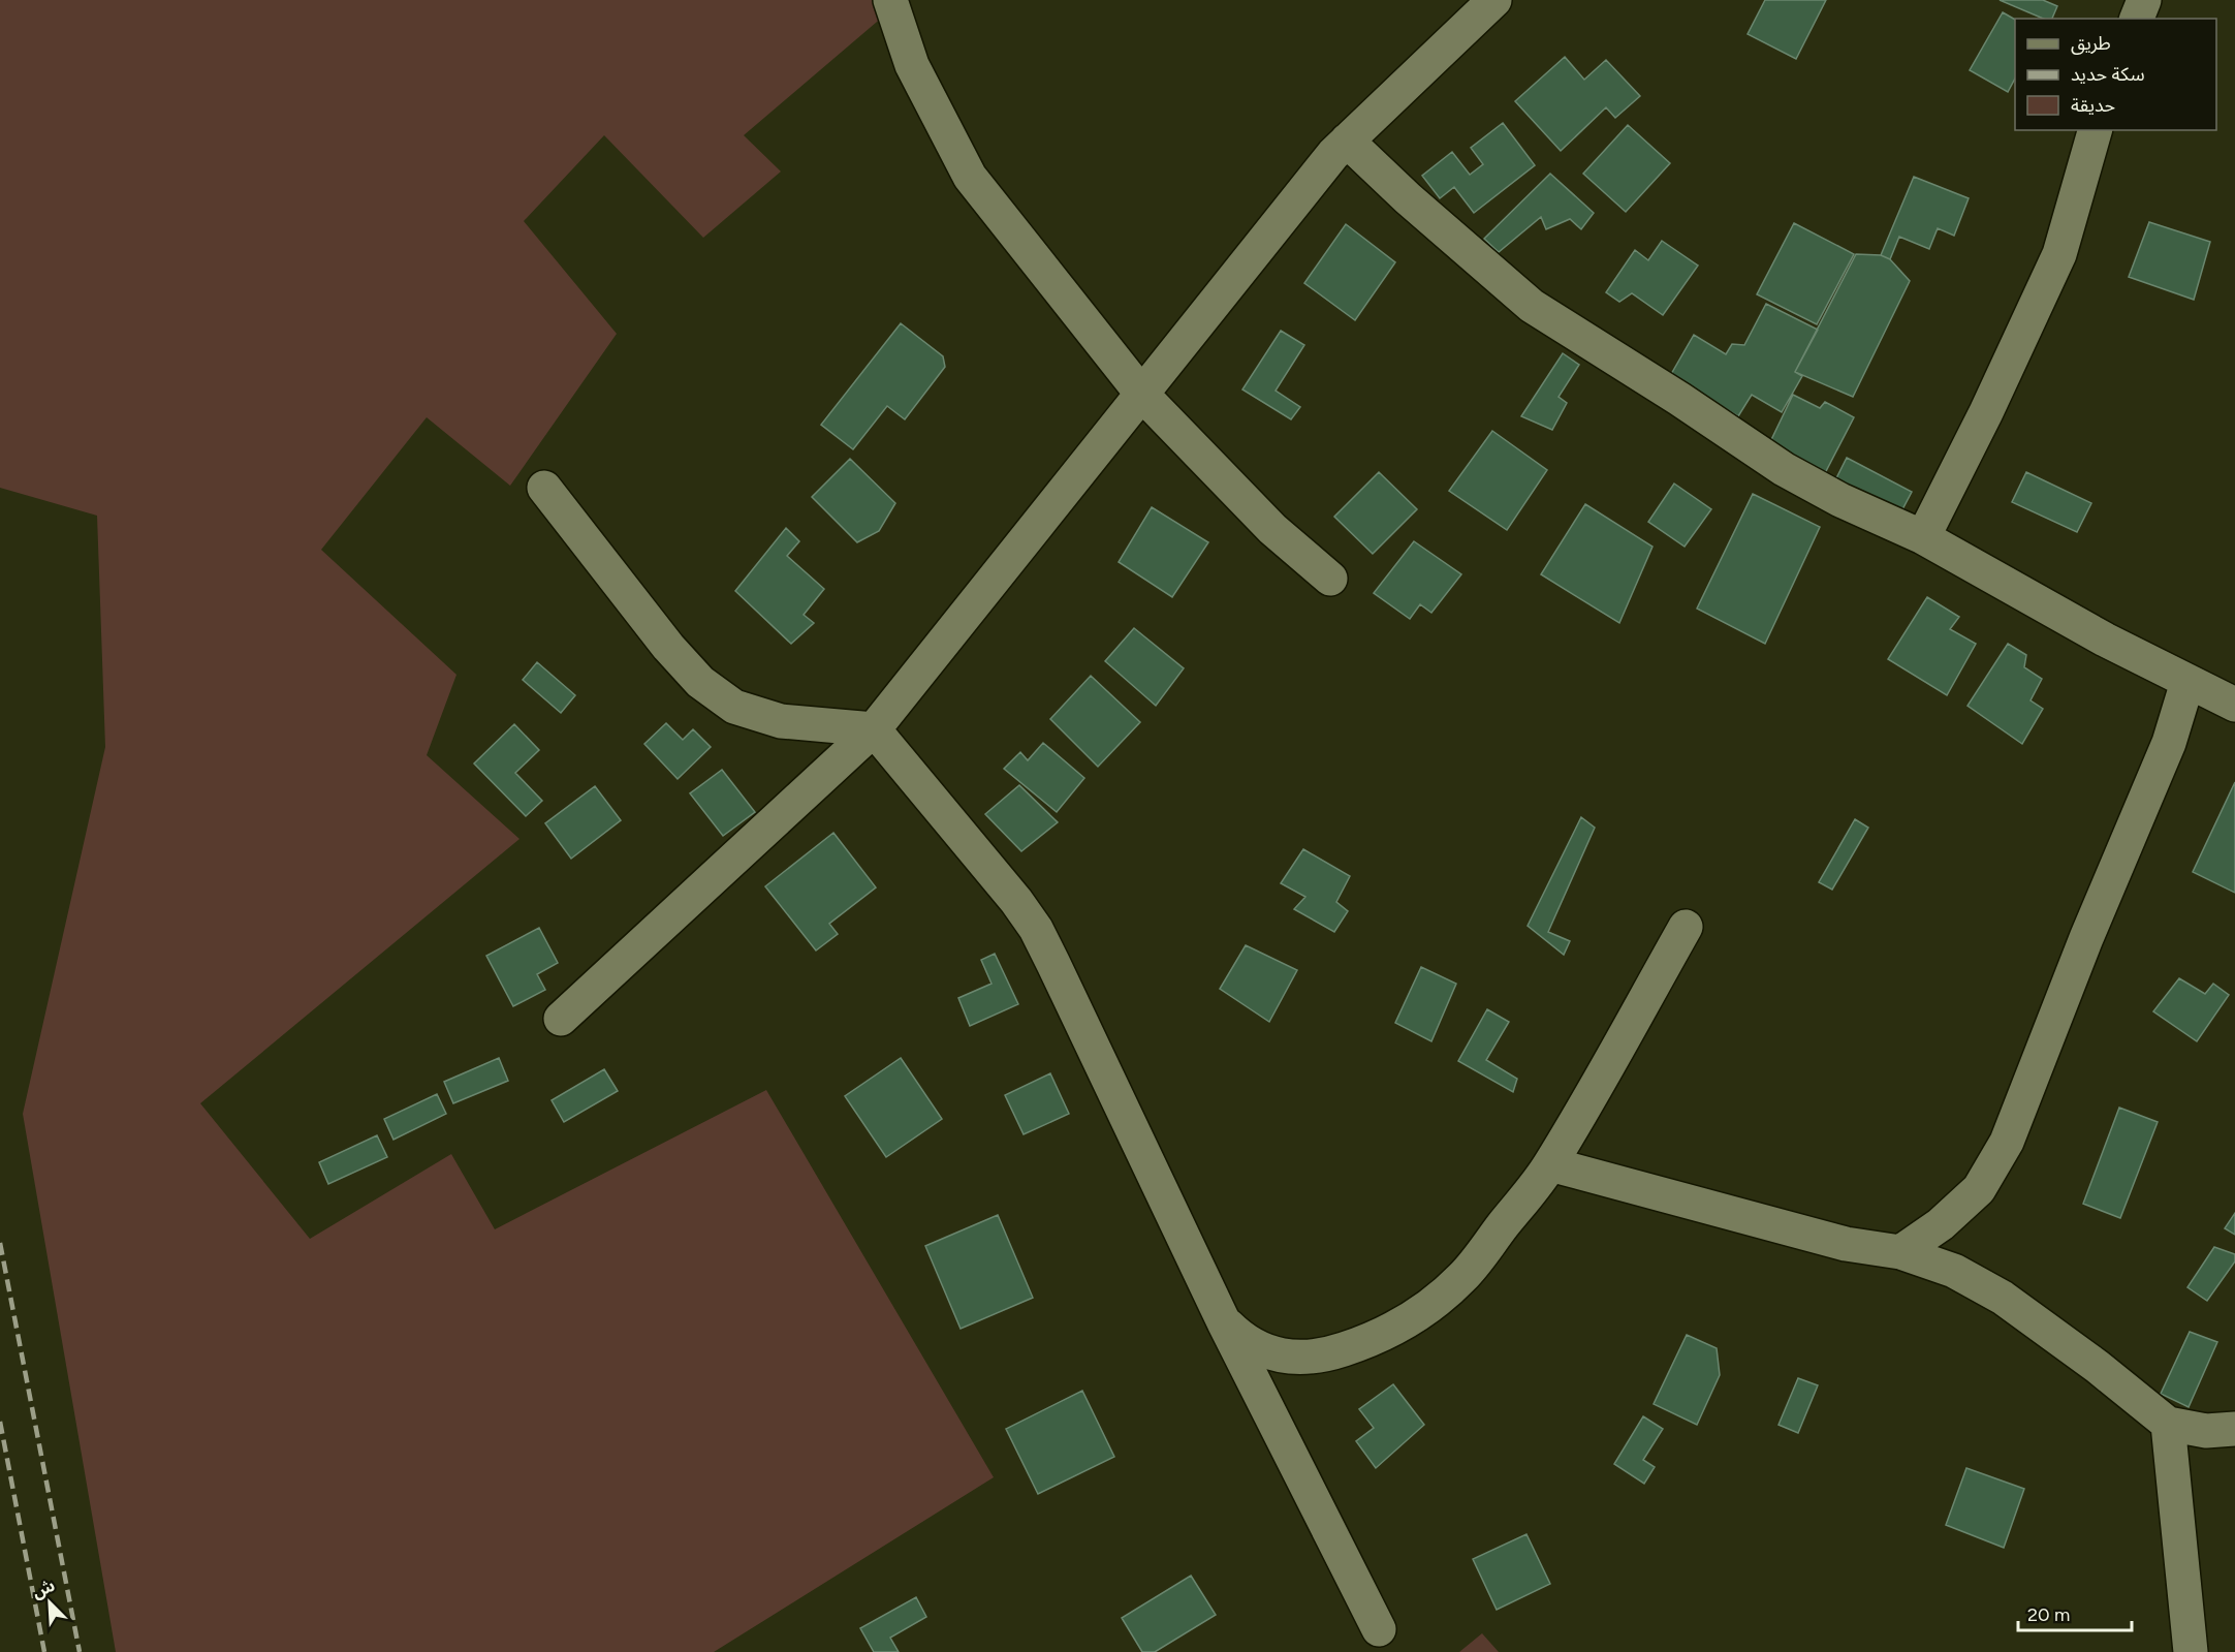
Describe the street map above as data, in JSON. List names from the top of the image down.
{
  "legend": ["طريق", "سكة حديد", "حديقة"],
  "scale_bar": "20 m",
  "north": "top left"
}
